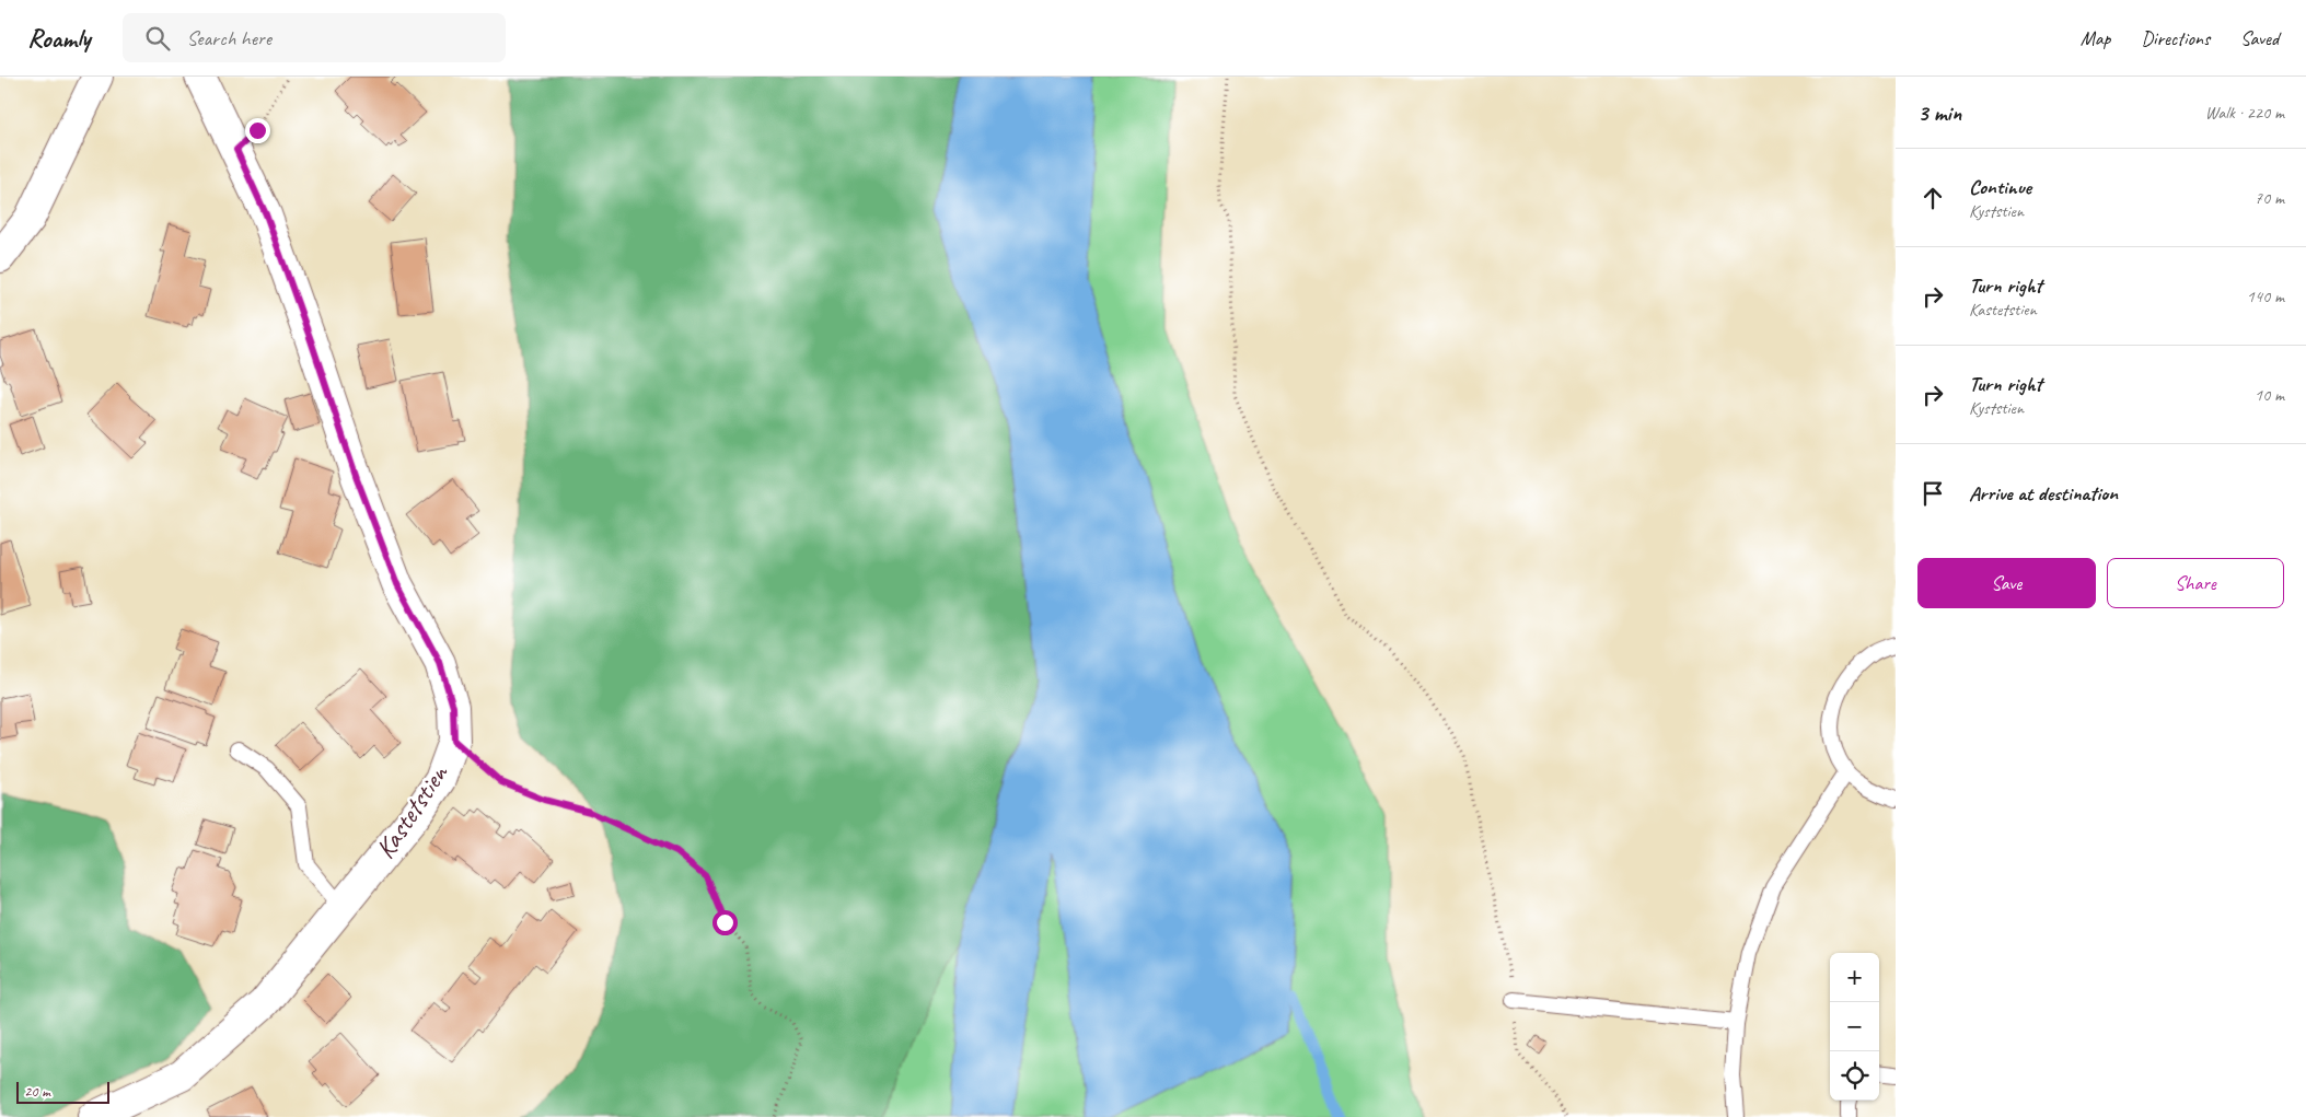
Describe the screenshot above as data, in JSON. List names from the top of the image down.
{
  "streets": {
    "street": ["Kastetstien"]
  },
  "scale_bar": "20 m",
  "page": {
    "header": "Roamly",
    "search": "Search here",
    "nav": ["Map", "Directions", "Saved"],
    "heading": ["3 min", "Walk · 220 m"],
    "list": [
      ["Continue", "Kyststien", "70 m"],
      ["Turn right", "Kastetstien", "140 m"],
      ["Turn right", "Kyststien", "10 m"],
      "Arrive at destination"
    ],
    "buttons": ["Save", "Share"],
    "map_buttons": ["+", "−"],
    "scale": "20 m"
  }
}
